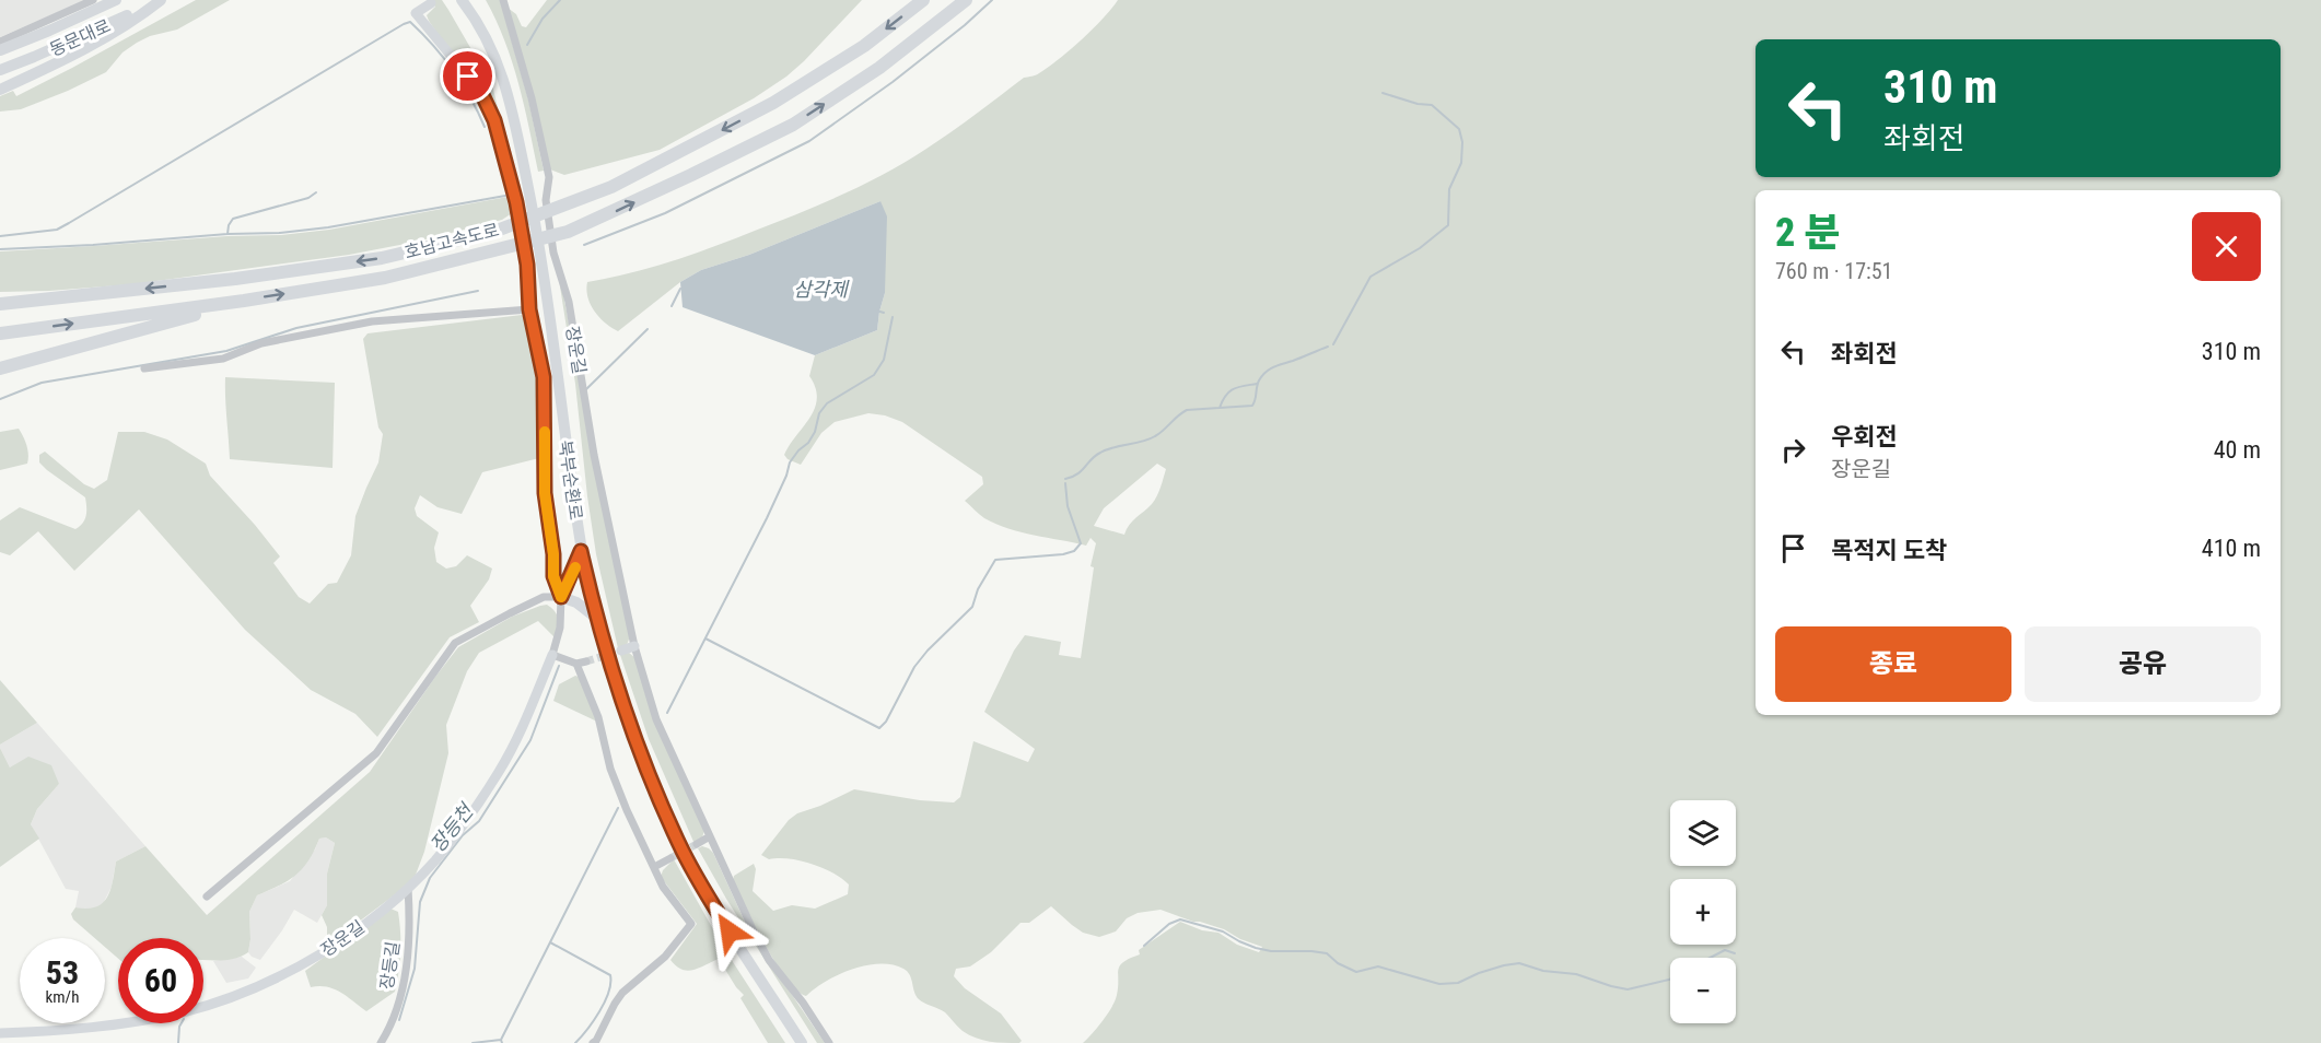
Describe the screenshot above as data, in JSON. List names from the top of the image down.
{
  "streets": {
    "highway": ["호남고속도로"],
    "main road": ["동문대로", "북부순환로"],
    "street": ["장운길", "장등길"]
  },
  "crossings": [
    ["장운길", "장등길"]
  ],
  "water": ["삼각제", "장등천"],
  "page": {
    "turn": ["310 m", "좌회전"],
    "heading": ["2 분", "760 m · 17:51"],
    "list": [
      {
        "name": "좌회전",
        "value": "310 m"
      },
      {
        "name": "우회전",
        "note": "장운길",
        "value": "40 m"
      },
      {
        "name": "목적지 도착",
        "value": "410 m"
      }
    ],
    "buttons": ["종료", "공유"],
    "map_buttons": ["+", "−"],
    "speed": "53 km/h",
    "limit": "60"
  }
}
